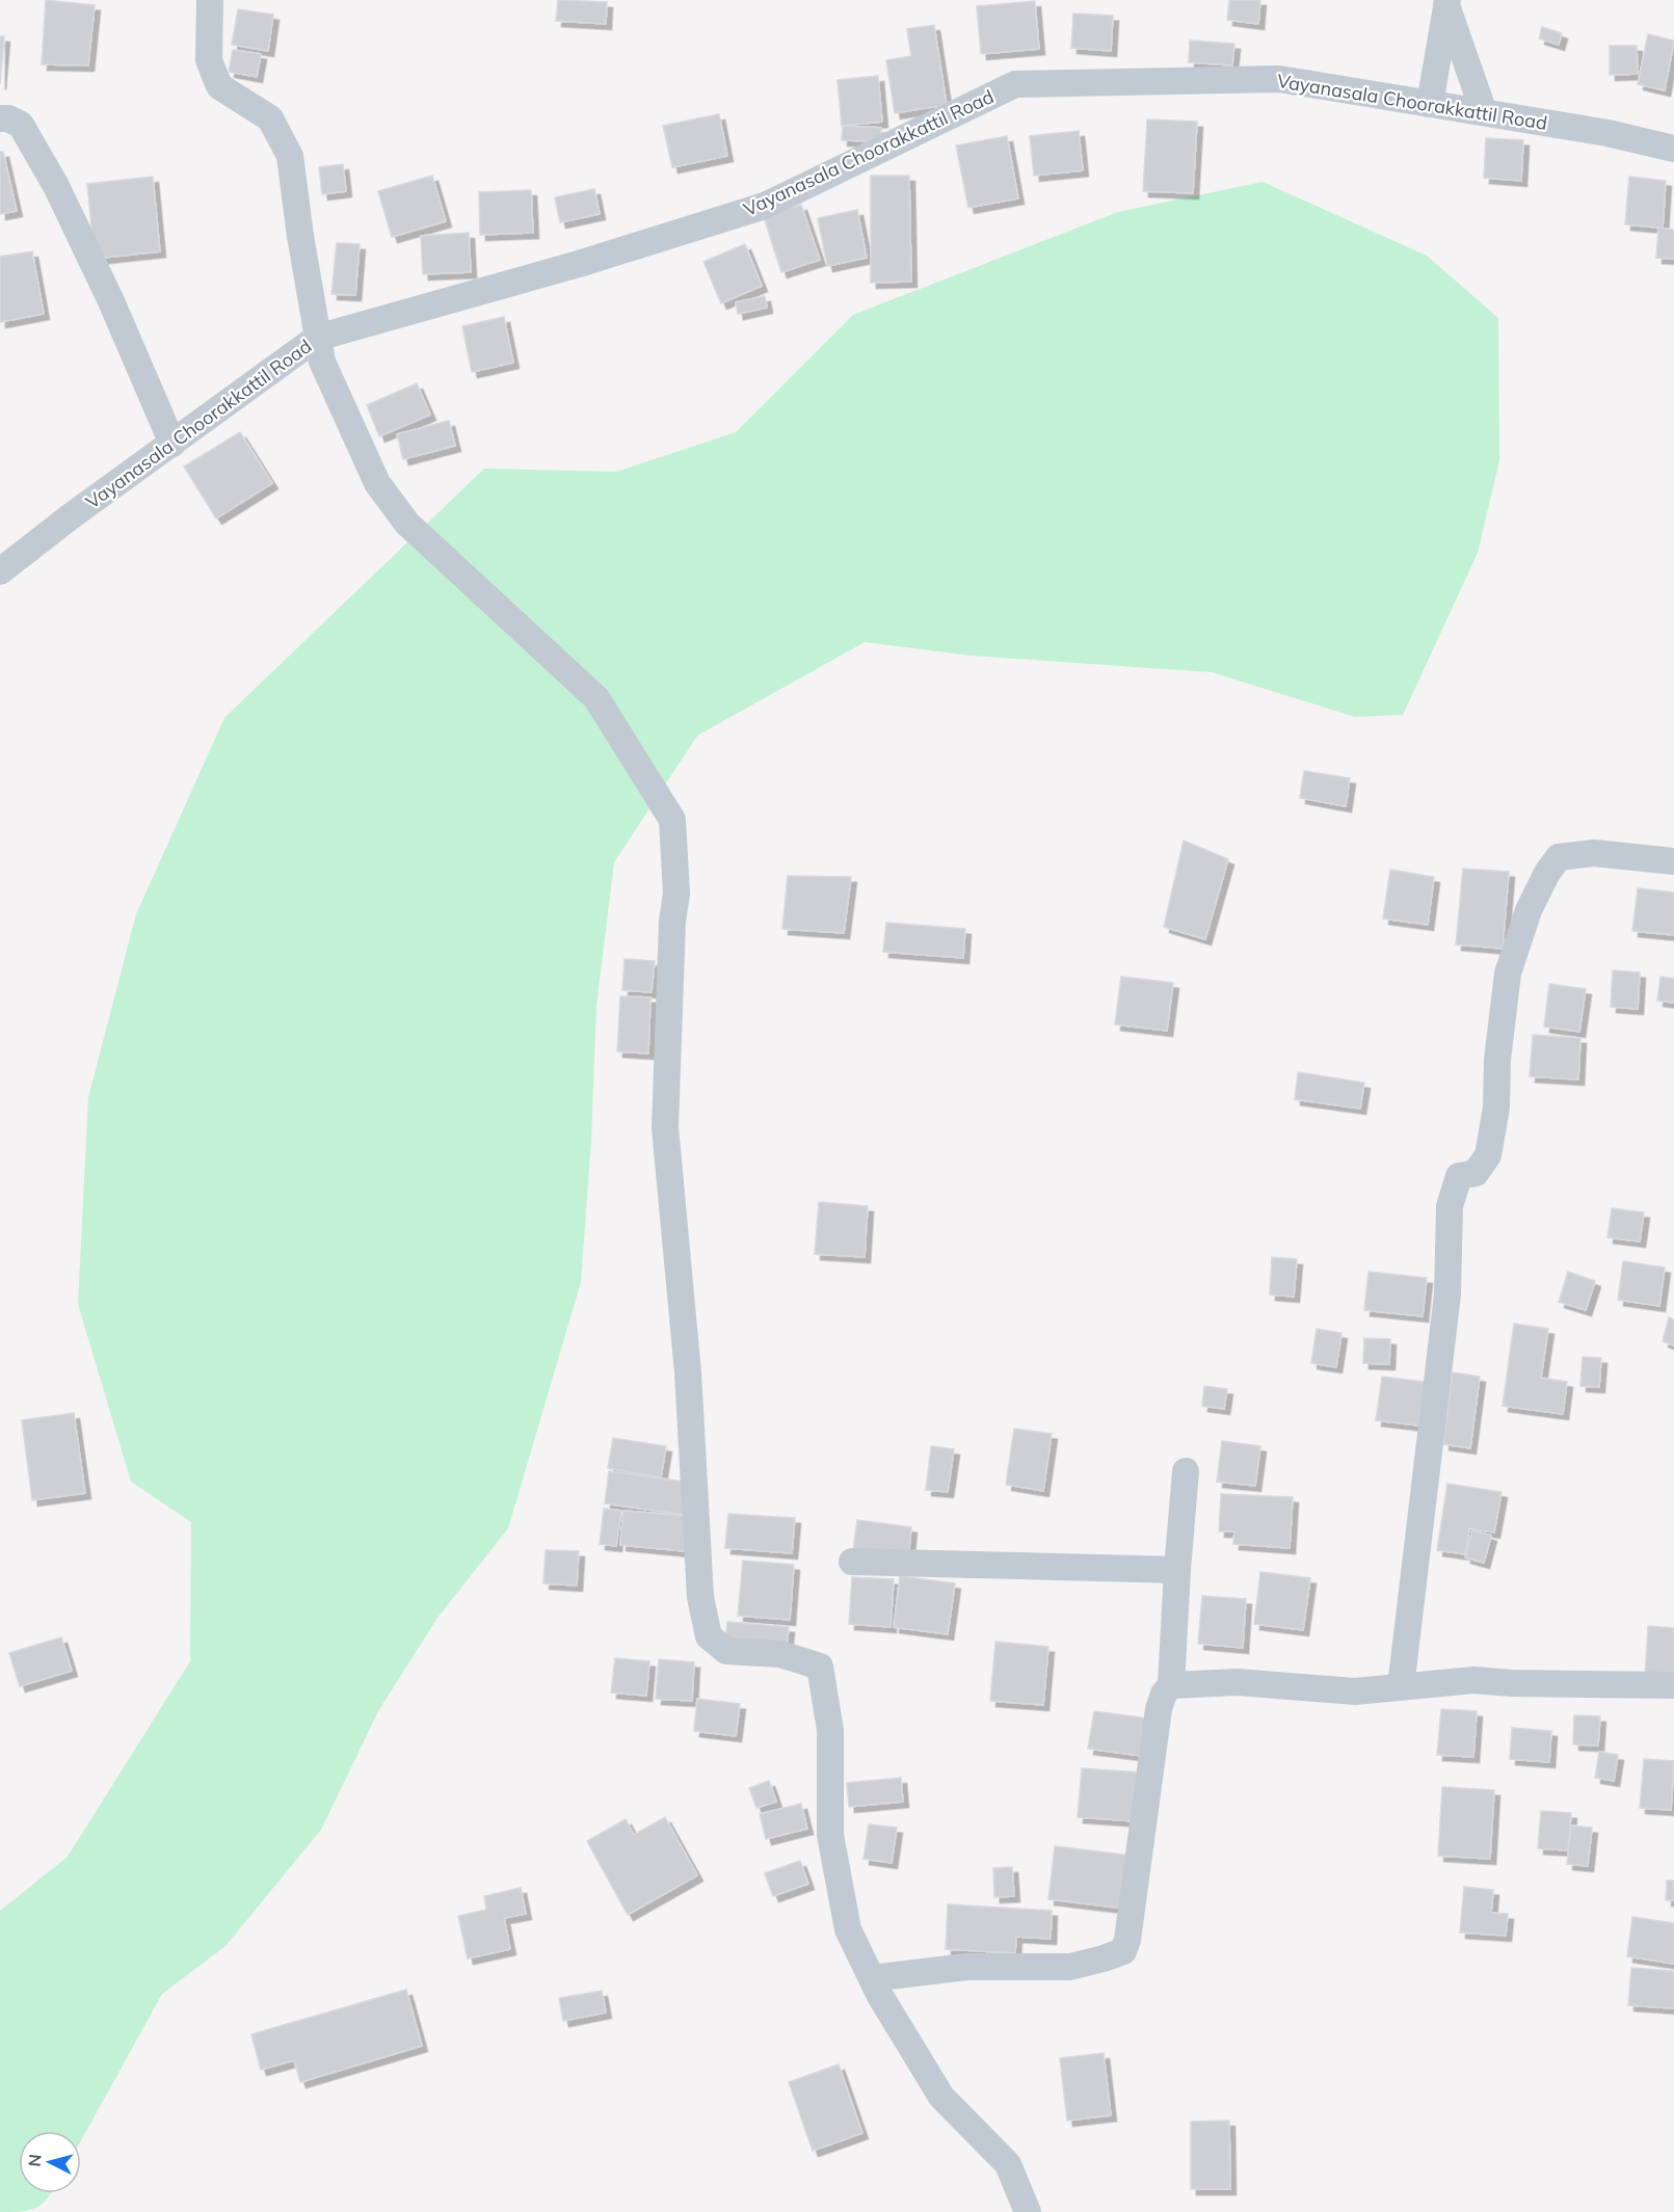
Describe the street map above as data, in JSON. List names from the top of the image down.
{
  "streets": {
    "street": ["Vayanasala Choorakkattil Road"]
  },
  "north": "left"
}
